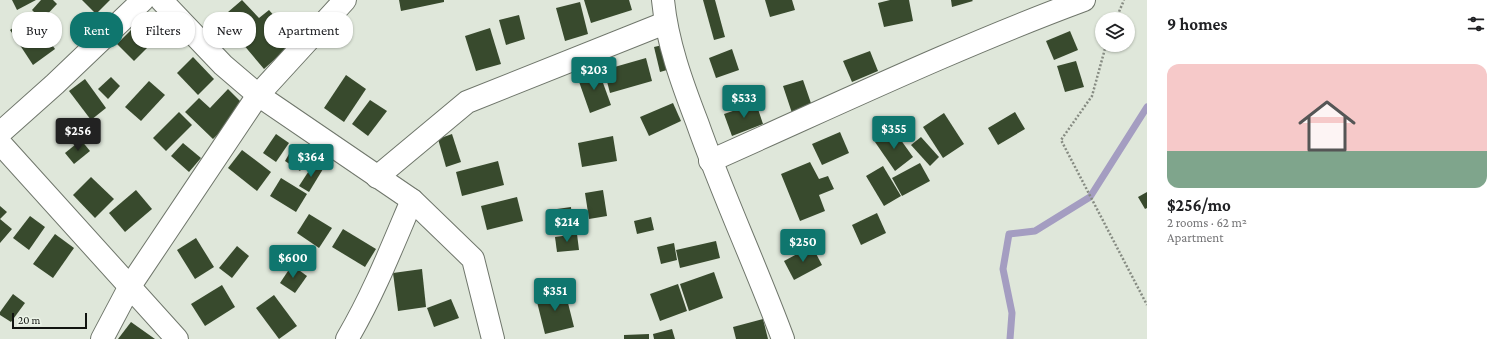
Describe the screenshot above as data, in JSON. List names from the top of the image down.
{
  "scale_bar": "20 m",
  "page": {
    "heading": "9 homes",
    "chip": [
      "Buy",
      "Rent",
      "Filters",
      "New",
      "Apartment"
    ],
    "list": [
      {
        "name": "$256/mo",
        "note": "2 rooms · 62 m² · Apartment"
      }
    ],
    "price": [
      "$203",
      "$533",
      "$355",
      "$256",
      "$364",
      "$214",
      "$250",
      "$600",
      "$351"
    ],
    "scale": "20 m"
  }
}
